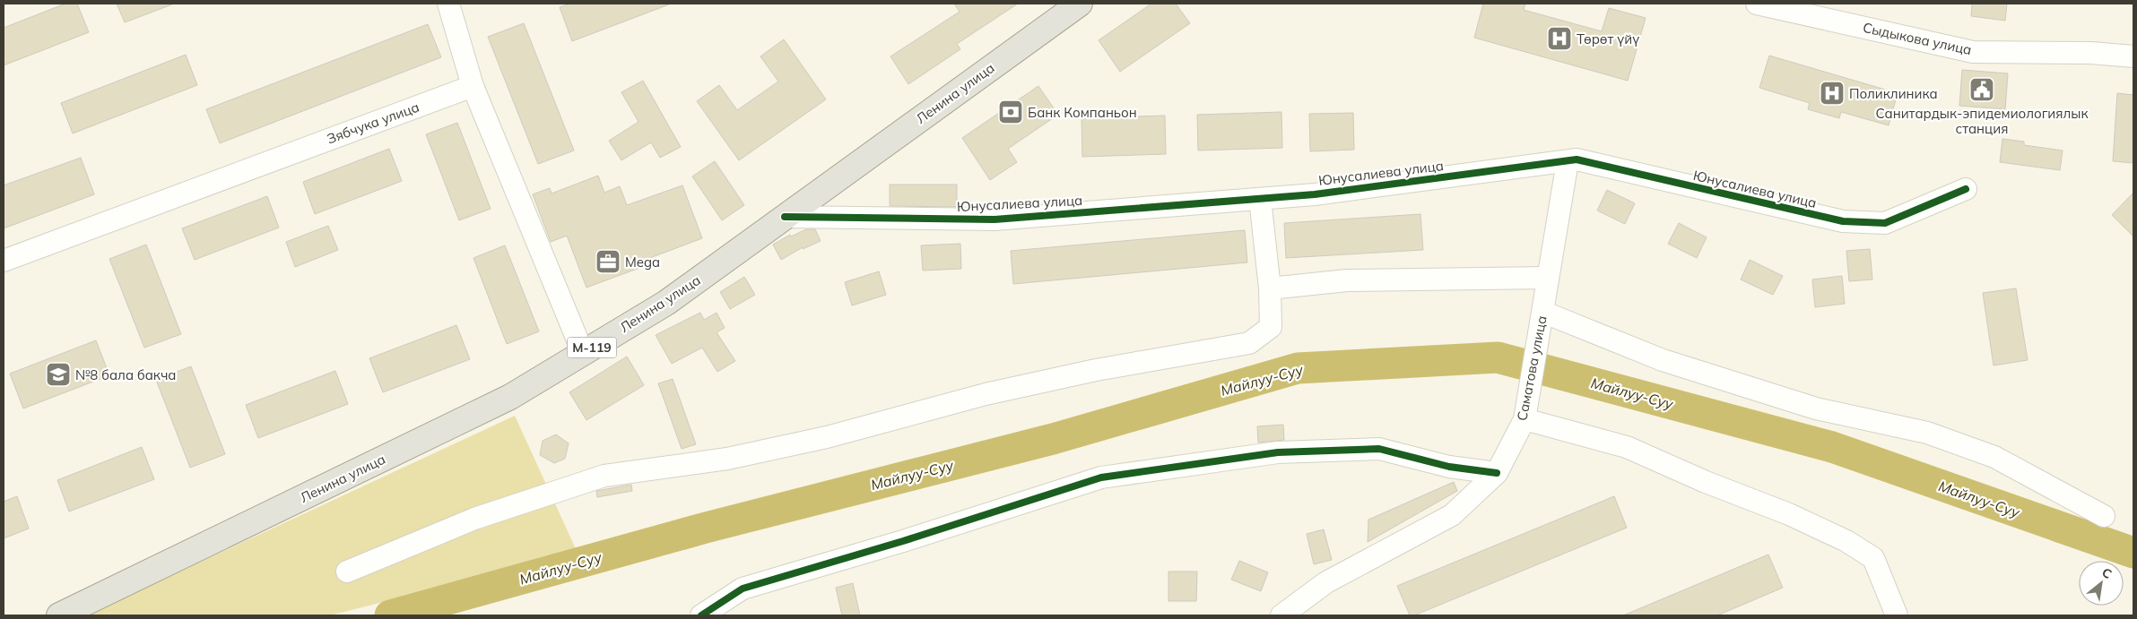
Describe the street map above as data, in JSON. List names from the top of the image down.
{
  "streets": {
    "main road": ["Ленина улица", "М-119"],
    "street": [
      "Сыдыкова улица",
      "Зябчука улица",
      "Юнусалиева улица",
      "Саматова улица"
    ]
  },
  "crossings": [
    ["Ленина улица", "Юнусалиева улица"],
    ["Юнусалиева улица", "Саматова улица"]
  ],
  "water": ["Майлуу-Суу"],
  "places": {
    "hospital": ["Төрөт үйү", "Поликлиника"],
    "public building": ["Санитардык-эпидемиологиялык станция"],
    "bank": ["Банк Компаньон"],
    "office": ["Mega"],
    "school or university": ["№8 бала бакча"]
  },
  "north": "top right"
}
